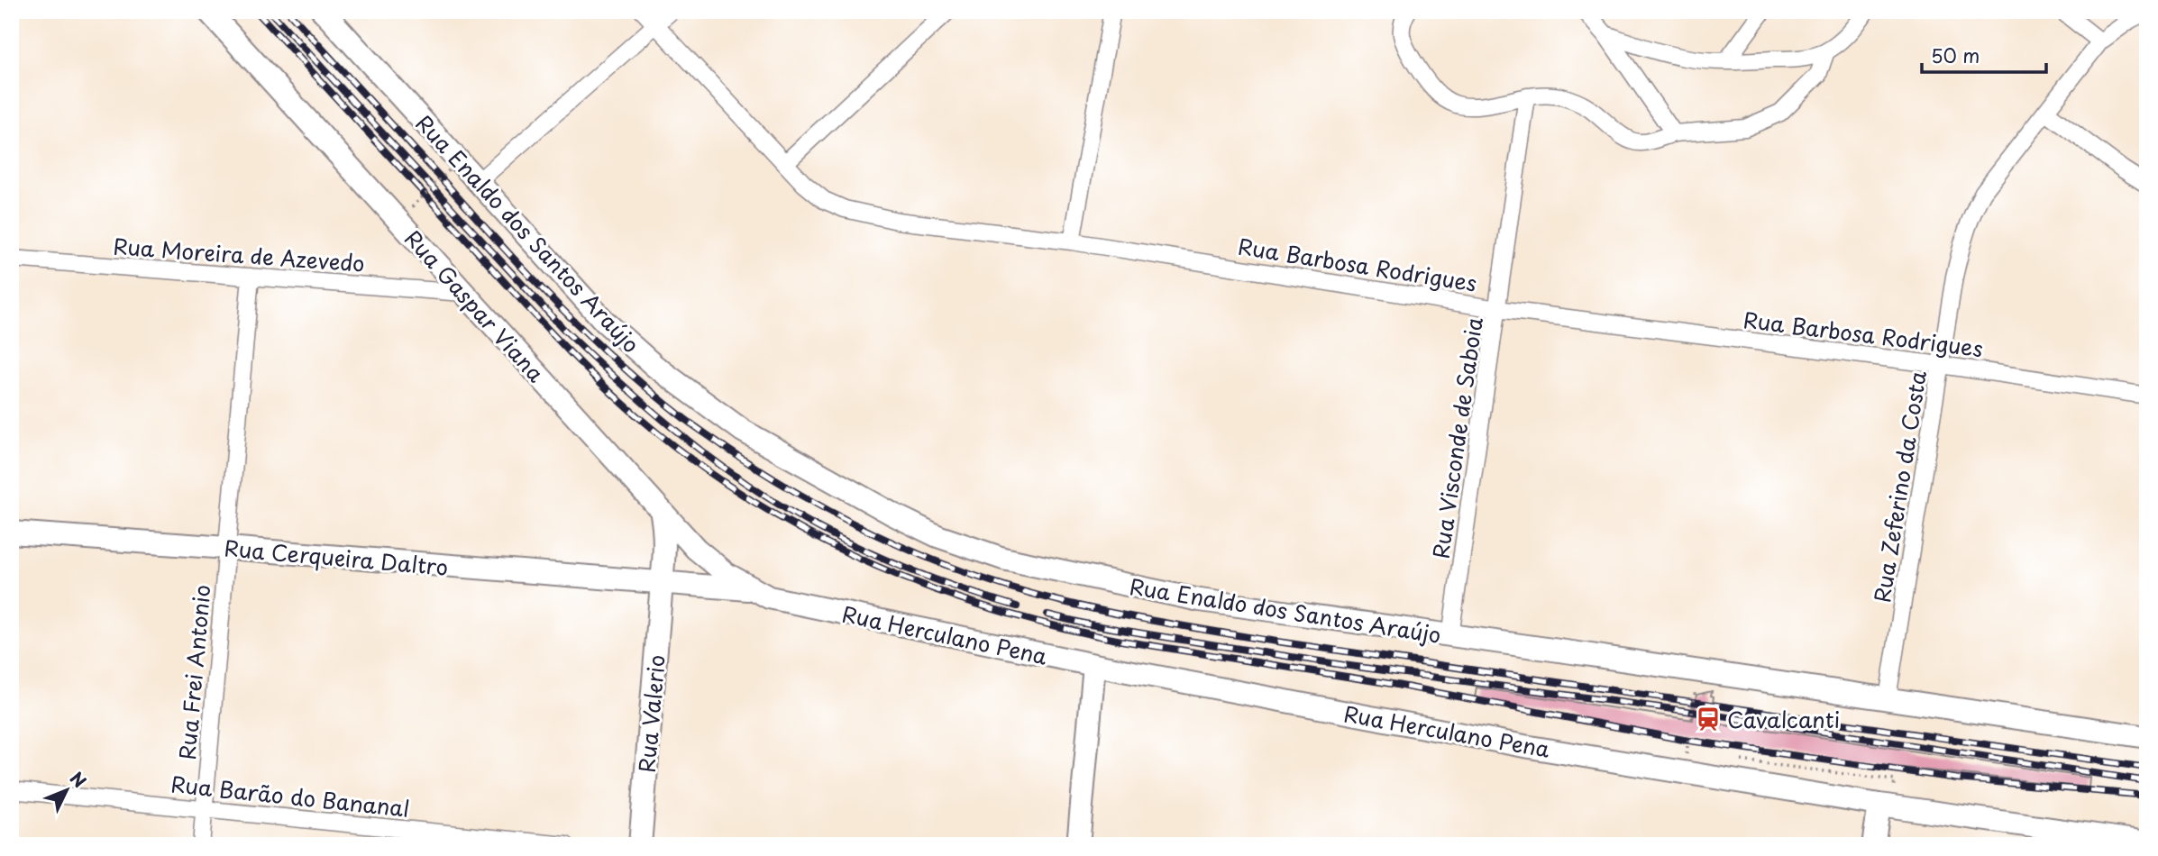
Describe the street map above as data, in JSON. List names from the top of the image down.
{
  "streets": {
    "main road": [
      "Rua Enaldo dos Santos Araújo",
      "Rua Gaspar Viana",
      "Rua Cerqueira Daltro",
      "Rua Herculano Pena",
      "Rua Valerio"
    ],
    "street": [
      "Rua Moreira de Azevedo",
      "Rua Barbosa Rodrigues",
      "Rua Visconde de Saboia",
      "Rua Zeferino da Costa",
      "Rua Frei Antonio",
      "Rua Barão do Bananal"
    ]
  },
  "crossings": [
    ["Rua Enaldo dos Santos Araújo", "Rua Visconde de Saboia"],
    ["Rua Enaldo dos Santos Araújo", "Rua Zeferino da Costa"],
    ["Rua Moreira de Azevedo", "Rua Gaspar Viana"],
    ["Rua Moreira de Azevedo", "Rua Frei Antonio"],
    ["Rua Barbosa Rodrigues", "Rua Visconde de Saboia"],
    ["Rua Barbosa Rodrigues", "Rua Zeferino da Costa"],
    ["Rua Gaspar Viana", "Rua Cerqueira Daltro"],
    ["Rua Gaspar Viana", "Rua Herculano Pena"],
    ["Rua Cerqueira Daltro", "Rua Herculano Pena"],
    ["Rua Cerqueira Daltro", "Rua Frei Antonio"],
    ["Rua Cerqueira Daltro", "Rua Valerio"],
    ["Rua Frei Antonio", "Rua Barão do Bananal"]
  ],
  "places": {
    "station": ["Cavalcanti"]
  },
  "scale_bar": "50 m",
  "north": "top right"
}
